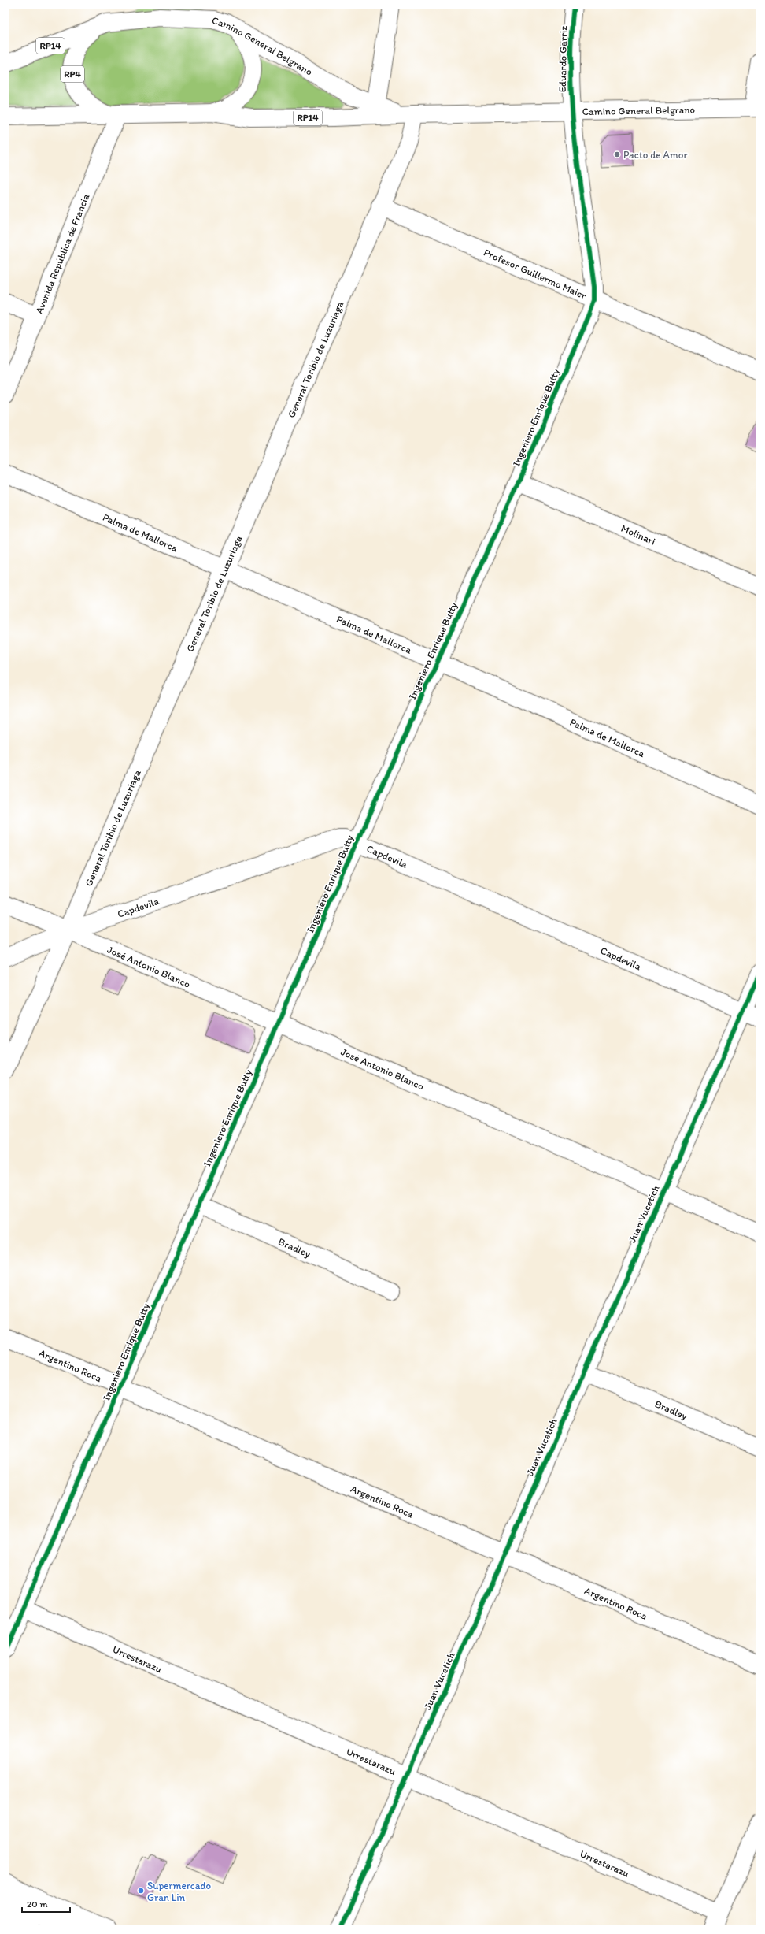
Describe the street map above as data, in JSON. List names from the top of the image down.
{
  "streets": {
    "street": [
      "RP14",
      "Camino General Belgrano",
      "Eduardo Garriz",
      "RP4",
      "Avenida República de Francia",
      "Profesor Guillermo Maier",
      "General Toribio de Luzuriaga",
      "Ingeniero Enrique Butty",
      "Palma de Mallorca",
      "Molinari",
      "Capdevila",
      "José Antonio Blanco",
      "Juan Vucetich",
      "Bradley",
      "Argentino Roca",
      "Urrestarazu"
    ]
  },
  "crossings": [
    ["Camino General Belgrano", "Eduardo Garriz"],
    ["Camino General Belgrano", "RP4"],
    ["Camino General Belgrano", "Avenida República de Francia"],
    ["Camino General Belgrano", "General Toribio de Luzuriaga"],
    ["Camino General Belgrano", "Ingeniero Enrique Butty"],
    ["Eduardo Garriz", "Ingeniero Enrique Butty"],
    ["RP4", "Avenida República de Francia"],
    ["Profesor Guillermo Maier", "General Toribio de Luzuriaga"],
    ["Profesor Guillermo Maier", "Ingeniero Enrique Butty"],
    ["General Toribio de Luzuriaga", "Palma de Mallorca"],
    ["General Toribio de Luzuriaga", "Capdevila"],
    ["General Toribio de Luzuriaga", "José Antonio Blanco"],
    ["Ingeniero Enrique Butty", "Palma de Mallorca"],
    ["Ingeniero Enrique Butty", "Molinari"],
    ["Ingeniero Enrique Butty", "Capdevila"],
    ["Ingeniero Enrique Butty", "José Antonio Blanco"],
    ["Ingeniero Enrique Butty", "Bradley"],
    ["Ingeniero Enrique Butty", "Argentino Roca"],
    ["Ingeniero Enrique Butty", "Urrestarazu"],
    ["Capdevila", "José Antonio Blanco"],
    ["Capdevila", "Juan Vucetich"],
    ["José Antonio Blanco", "Juan Vucetich"],
    ["Juan Vucetich", "Bradley"],
    ["Juan Vucetich", "Argentino Roca"],
    ["Juan Vucetich", "Urrestarazu"]
  ],
  "places": ["Pacto de Amor", "Supermercado Gran Lin"],
  "scale_bar": "20 m"
}
